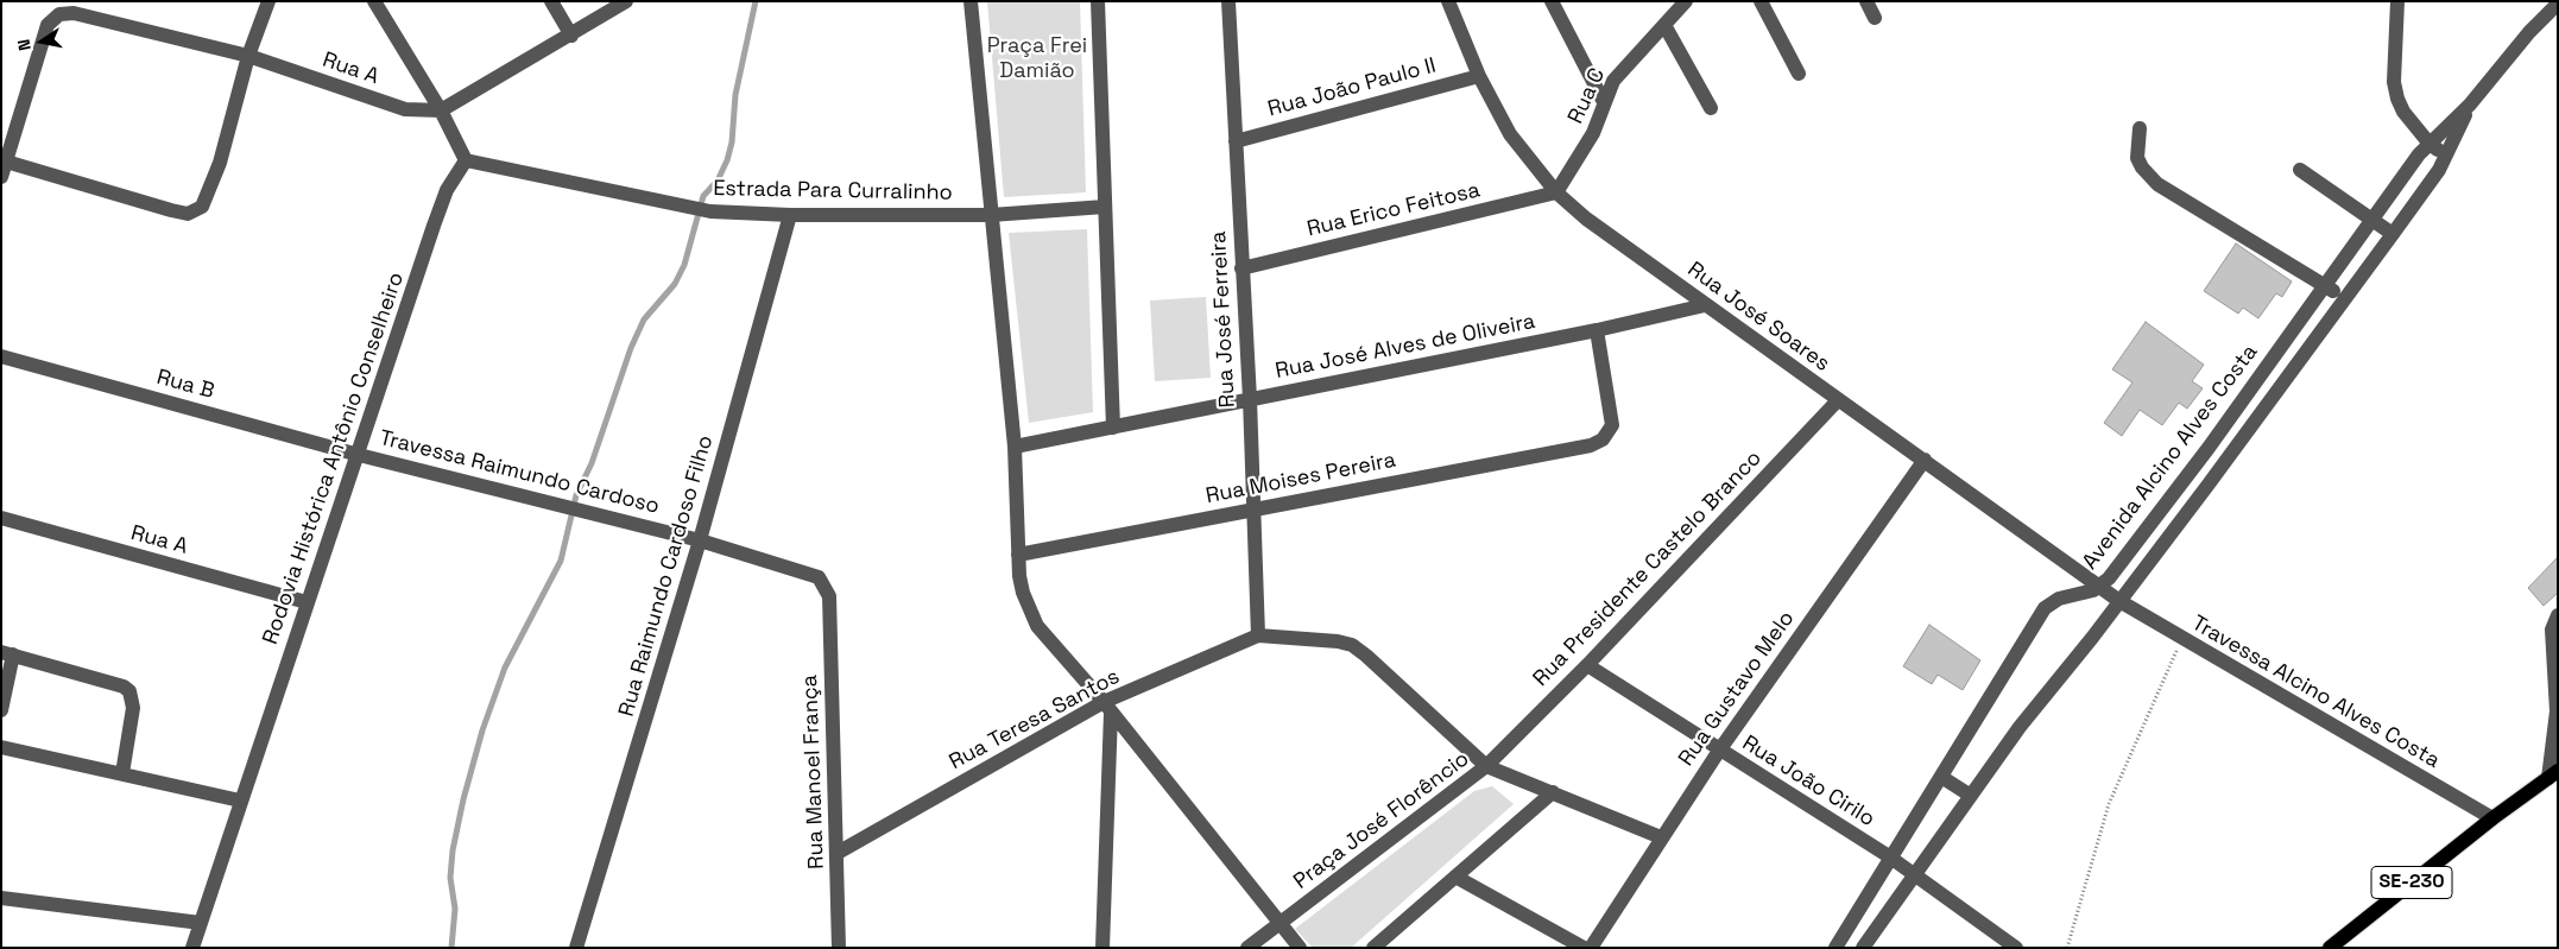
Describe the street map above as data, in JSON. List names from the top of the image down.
{
  "streets": {
    "main road": ["SE-230"],
    "street": [
      "Rua A",
      "Rua João Paulo II",
      "Rua C",
      "Estrada Para Curralinho",
      "Rua Erico Feitosa",
      "Rua José Soares",
      "Rua José Ferreira",
      "Rua José Alves de Oliveira",
      "Rua B",
      "Avenida Alcino Alves Costa",
      "Rodovia Histórica Antônio Conselheiro",
      "Travessa Raimundo Cardoso",
      "Rua Moises Pereira",
      "Rua Presidente Castelo Branco",
      "Rua Raimundo Cardoso Filho",
      "Rua Gustavo Melo",
      "Travessa Alcino Alves Costa",
      "Rua Teresa Santos",
      "Rua Manoel França",
      "Rua João Cirilo",
      "Praça José Florêncio"
    ]
  },
  "crossings": [
    ["Rua A", "Rodovia Histórica Antônio Conselheiro"],
    ["Rua João Paulo II", "Rua José Soares"],
    ["Rua João Paulo II", "Rua José Ferreira"],
    ["Rua C", "Rua Erico Feitosa"],
    ["Rua C", "Rua José Soares"],
    ["Estrada Para Curralinho", "Rodovia Histórica Antônio Conselheiro"],
    ["Estrada Para Curralinho", "Rua Raimundo Cardoso Filho"],
    ["Rua Erico Feitosa", "Rua José Soares"],
    ["Rua Erico Feitosa", "Rua José Ferreira"],
    ["Rua José Soares", "Rua José Alves de Oliveira"],
    ["Rua José Soares", "Avenida Alcino Alves Costa"],
    ["Rua José Soares", "Rua Presidente Castelo Branco"],
    ["Rua José Soares", "Rua Gustavo Melo"],
    ["Rua José Soares", "Travessa Alcino Alves Costa"],
    ["Rua José Ferreira", "Rua José Alves de Oliveira"],
    ["Rua José Ferreira", "Rua Moises Pereira"],
    ["Rua José Ferreira", "Rua Teresa Santos"],
    ["Rua José Alves de Oliveira", "Rua Moises Pereira"],
    ["Rua B", "Rodovia Histórica Antônio Conselheiro"],
    ["Rua B", "Travessa Raimundo Cardoso"],
    ["Avenida Alcino Alves Costa", "Travessa Alcino Alves Costa"],
    ["Avenida Alcino Alves Costa", "Rua João Cirilo"],
    ["Rodovia Histórica Antônio Conselheiro", "Travessa Raimundo Cardoso"],
    ["Travessa Raimundo Cardoso", "Rua Raimundo Cardoso Filho"],
    ["Travessa Raimundo Cardoso", "Rua Manoel França"],
    ["Rua Presidente Castelo Branco", "Rua João Cirilo"],
    ["Rua Presidente Castelo Branco", "Praça José Florêncio"],
    ["Rua Gustavo Melo", "Rua João Cirilo"],
    ["Rua Gustavo Melo", "Praça José Florêncio"],
    ["Travessa Alcino Alves Costa", "SE-230"],
    ["Rua Teresa Santos", "Rua Manoel França"]
  ],
  "parks": ["Praça Frei Damião"],
  "north": "left"
}
